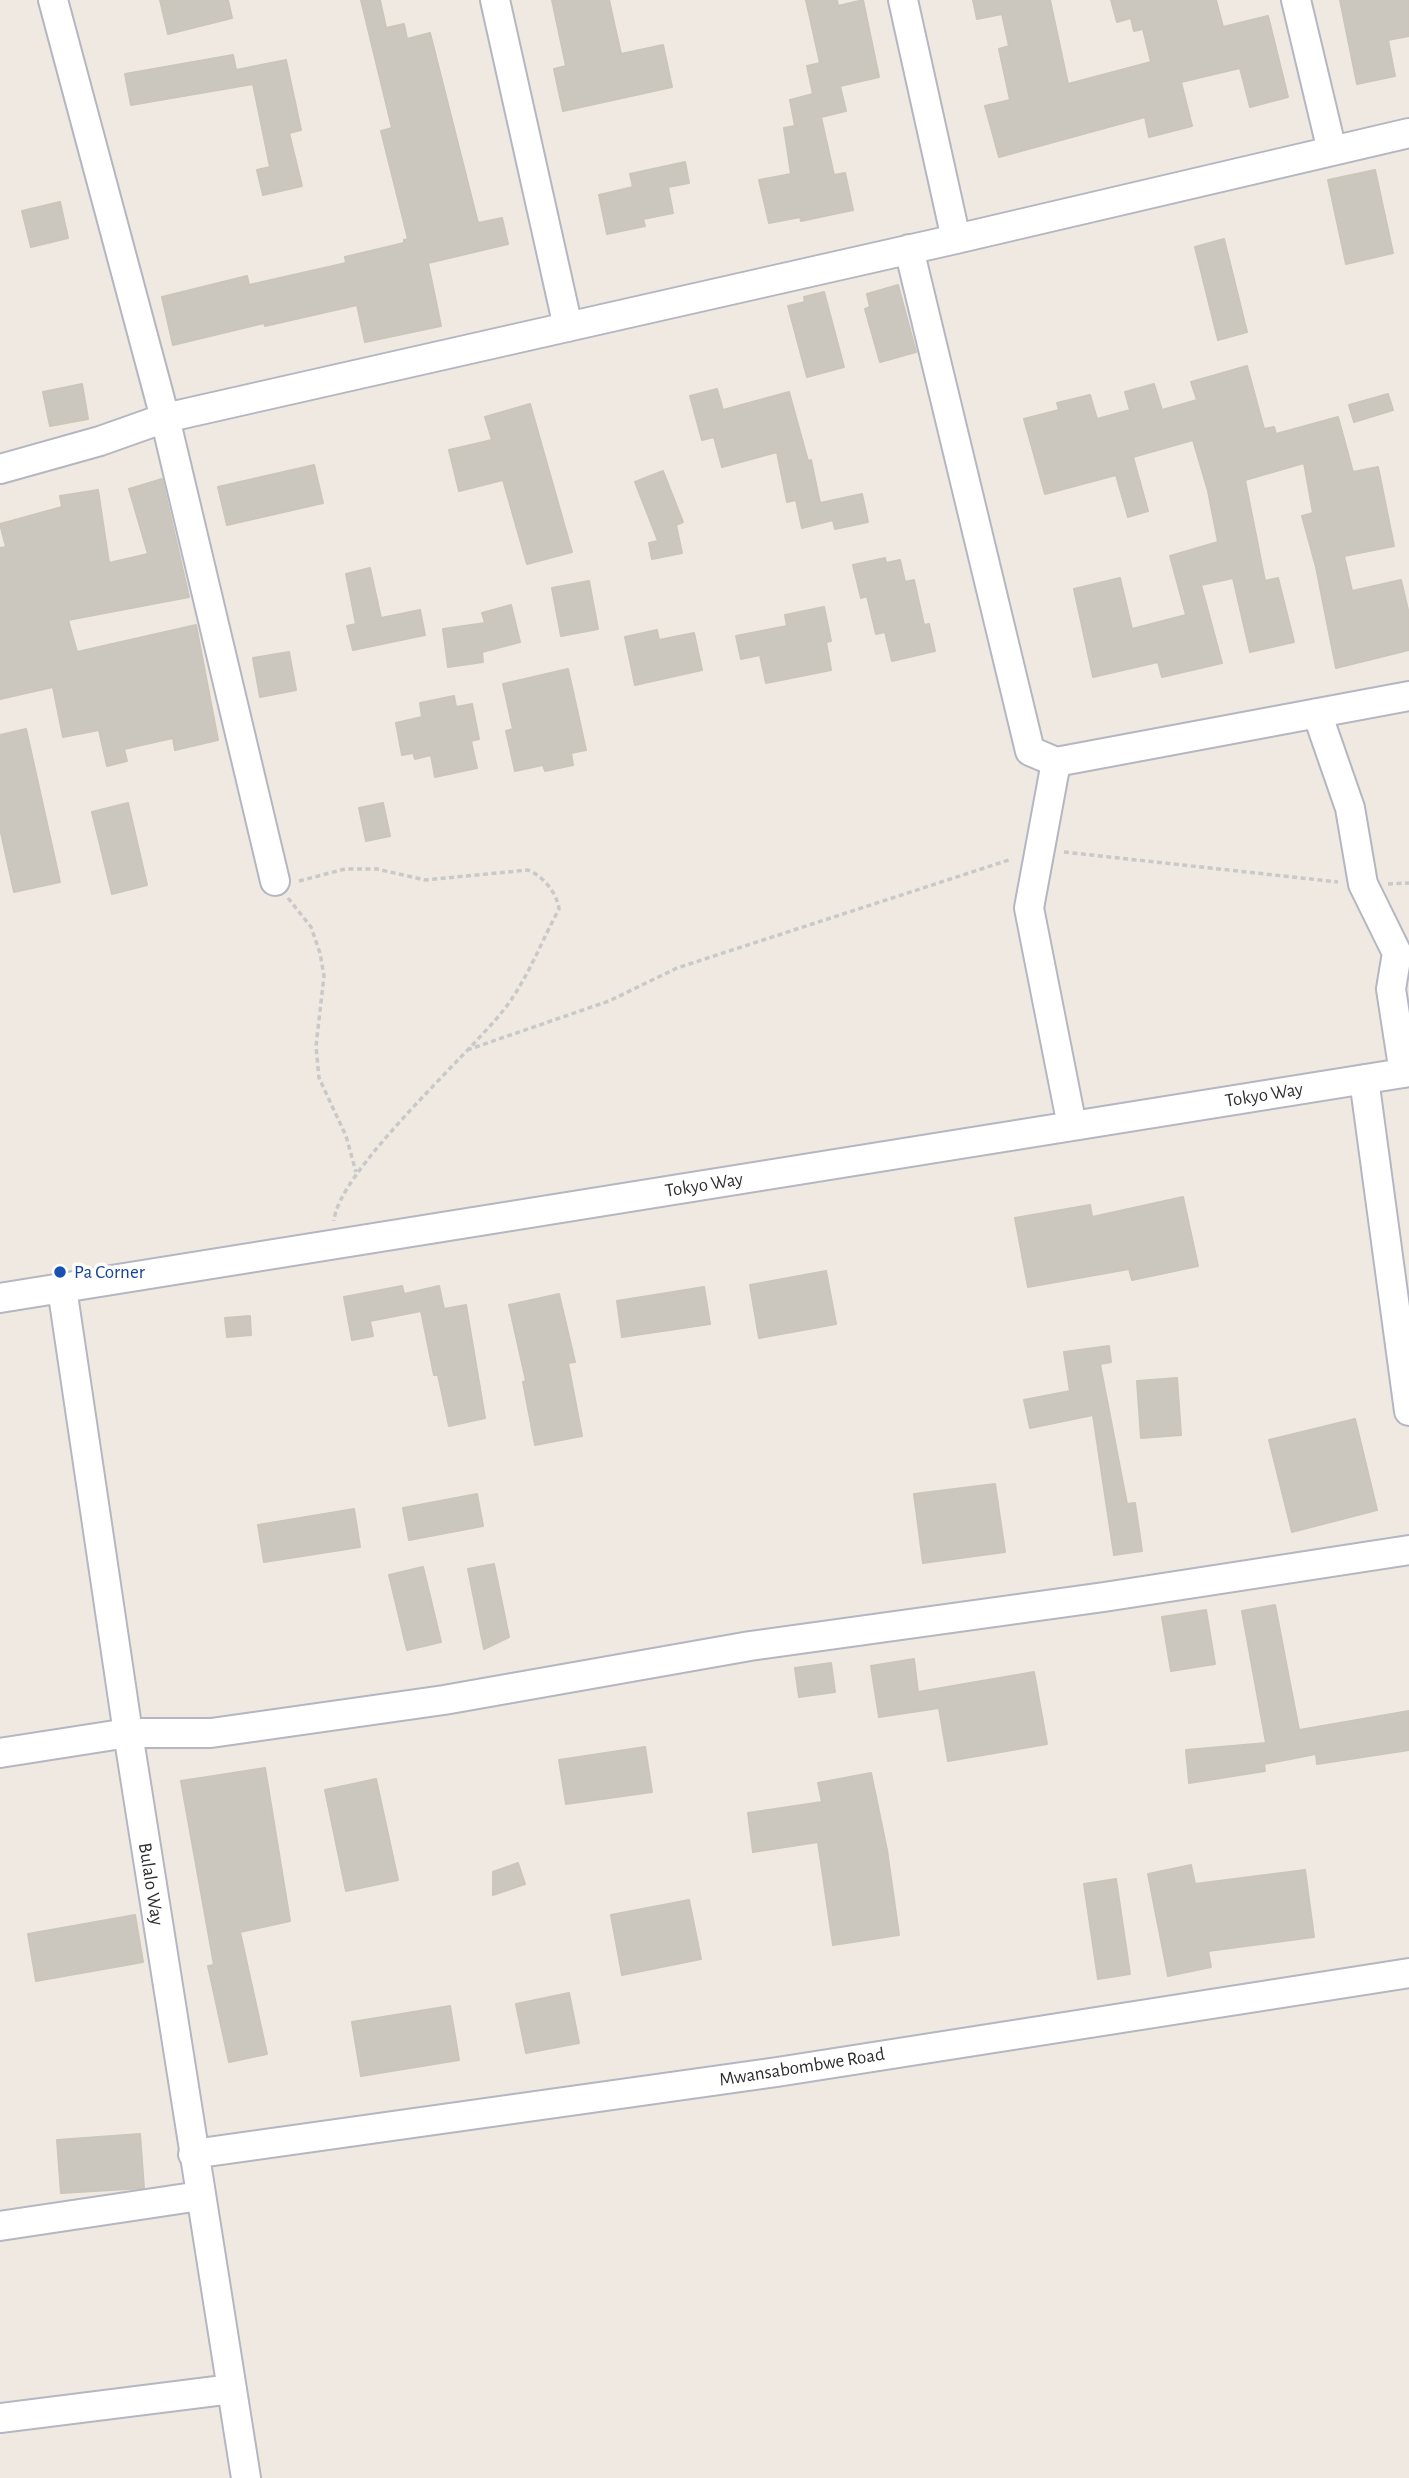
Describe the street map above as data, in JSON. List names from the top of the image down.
{
  "streets": {
    "street": ["Tokyo Way", "Bulalo Way", "Mwansabombwe Road"]
  },
  "crossings": [
    ["Tokyo Way", "Bulalo Way"],
    ["Bulalo Way", "Mwansabombwe Road"]
  ],
  "places": ["Pa Corner"]
}
